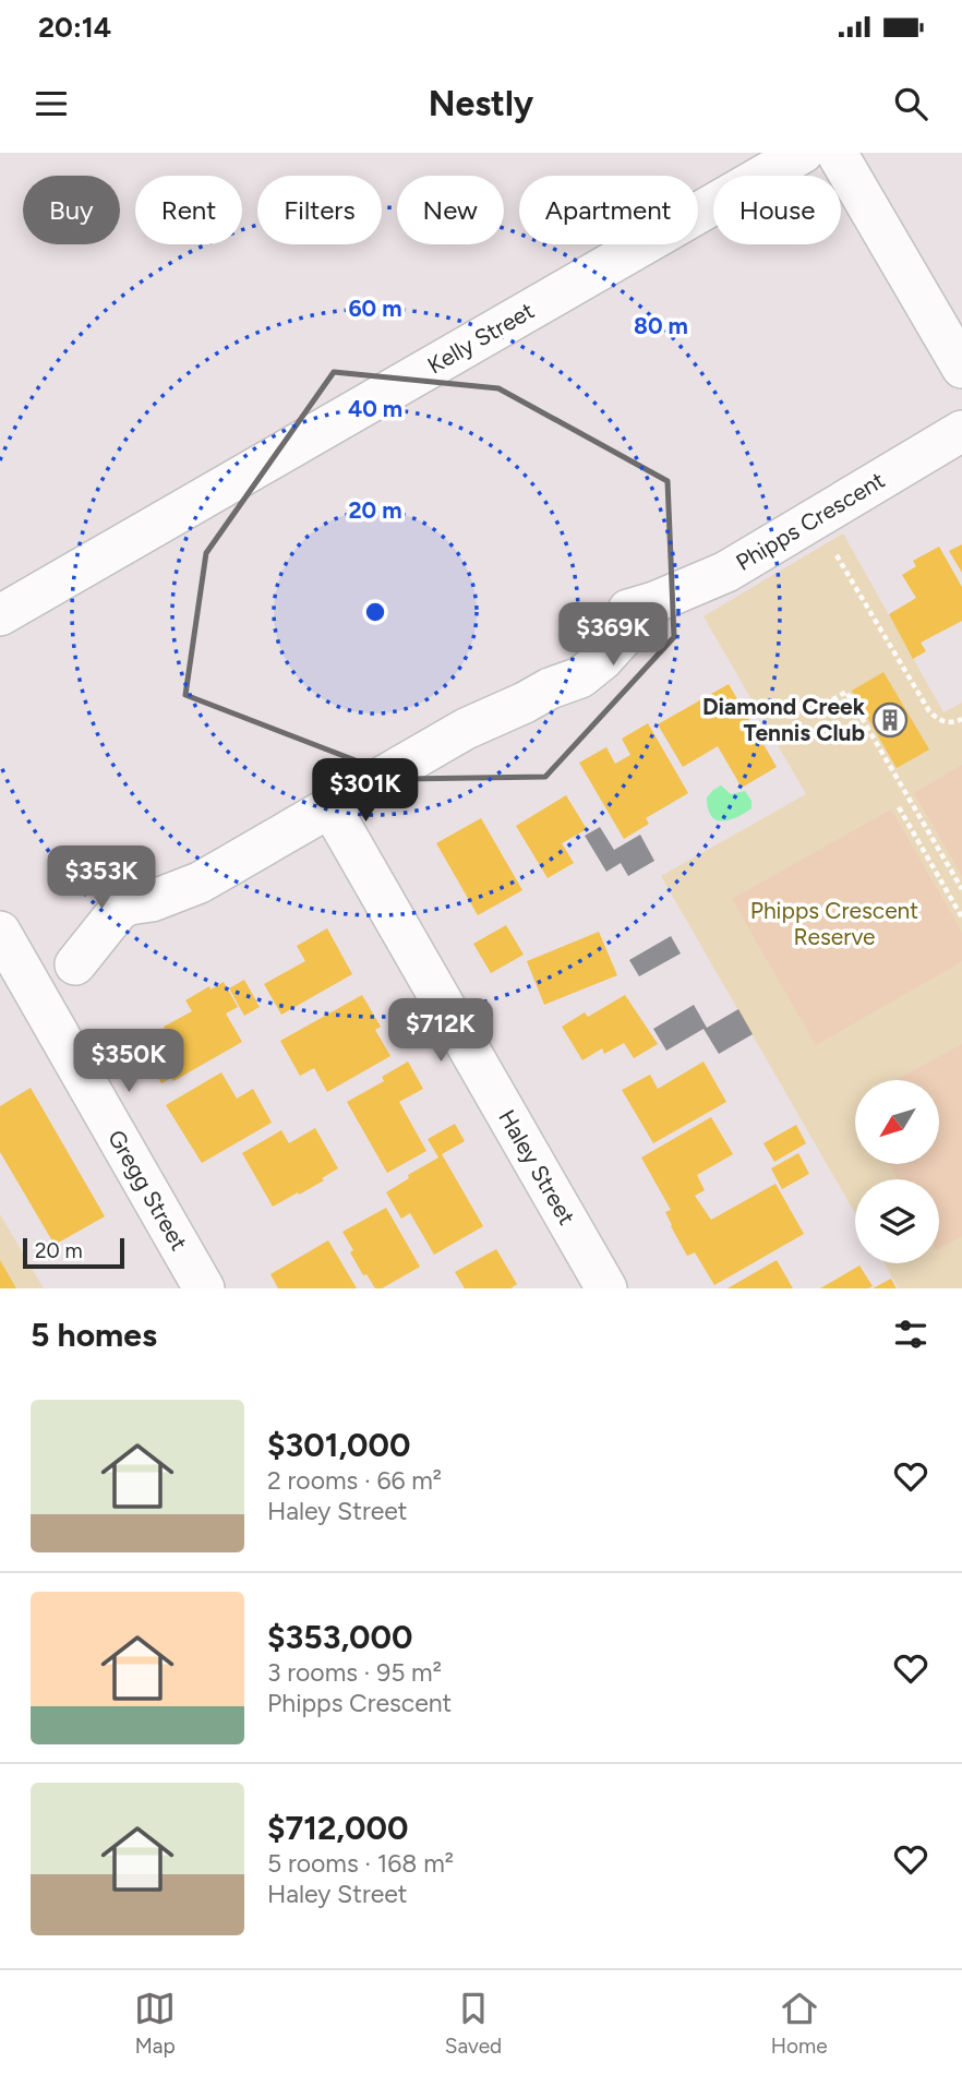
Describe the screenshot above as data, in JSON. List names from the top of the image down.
{
  "streets": {
    "street": [
      "Kelly Street",
      "Phipps Crescent",
      "Haley Street",
      "Gregg Street"
    ]
  },
  "crossings": [
    ["Phipps Crescent", "Haley Street"],
    ["Phipps Crescent", "Gregg Street"]
  ],
  "parks": ["Phipps Crescent Reserve"],
  "places": {
    "building": ["Diamond Creek Tennis Club"]
  },
  "scale_bar": "20 m",
  "north": "bottom left",
  "page": {
    "status": "20:14",
    "header": "Nestly",
    "chip": [
      "Buy",
      "Rent",
      "Filters",
      "New",
      "Apartment",
      "House"
    ],
    "price": [
      "$369K",
      "$301K",
      "$353K",
      "$712K",
      "$350K"
    ],
    "scale": "20 m",
    "heading": "5 homes",
    "list": [
      {
        "name": "$301,000",
        "note": "2 rooms · 66 m² · Haley Street"
      },
      {
        "name": "$353,000",
        "note": "3 rooms · 95 m² · Phipps Crescent"
      },
      {
        "name": "$712,000",
        "note": "5 rooms · 168 m² · Haley Street"
      }
    ],
    "tabs": ["Map", "Saved", "Home"]
  },
  "rings": [
    "60 m",
    "80 m",
    "40 m",
    "20 m"
  ]
}
